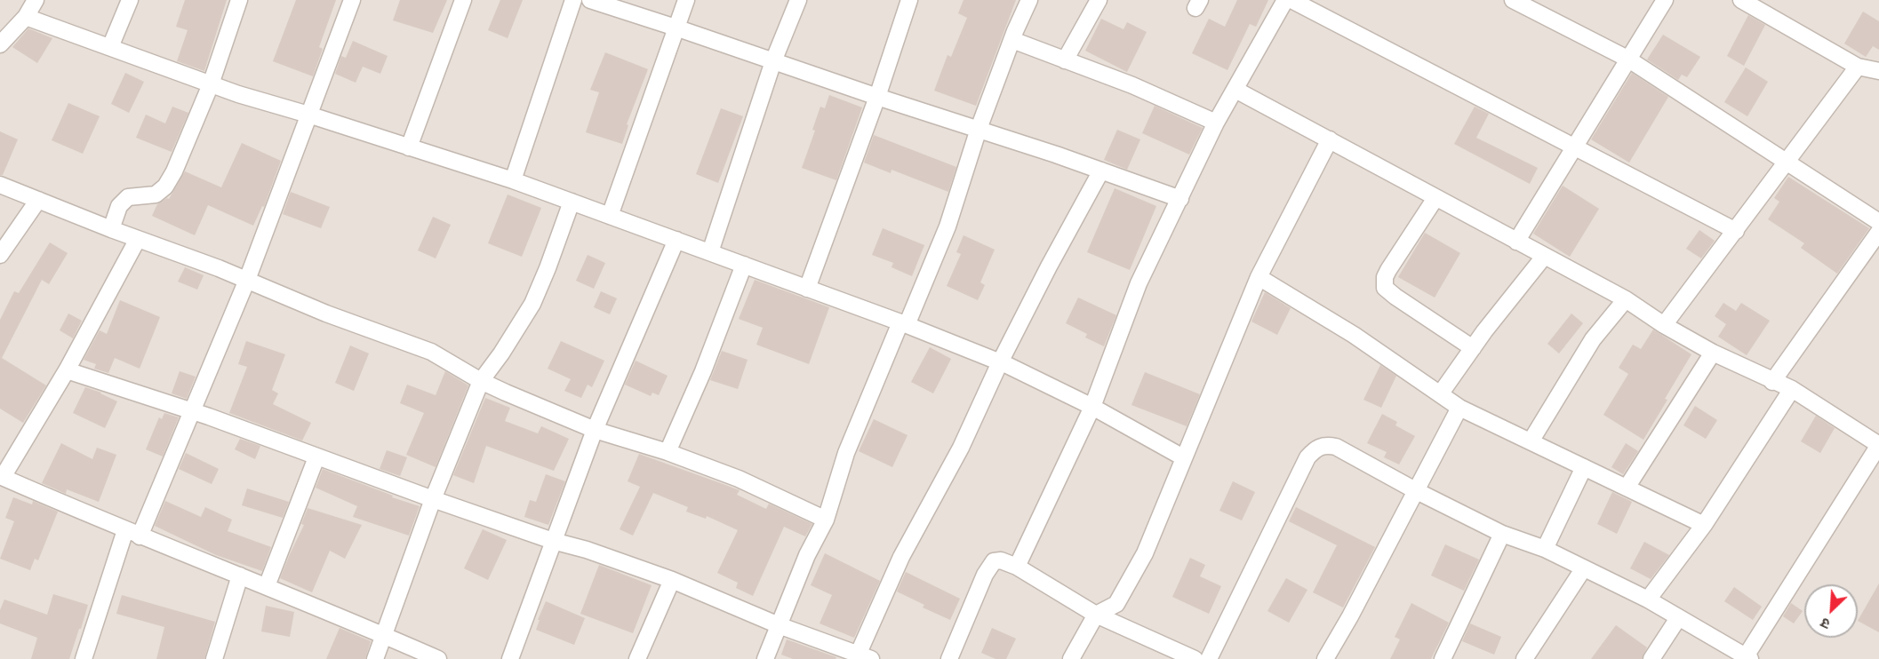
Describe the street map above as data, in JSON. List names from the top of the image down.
{
  "north": "bottom left"
}
